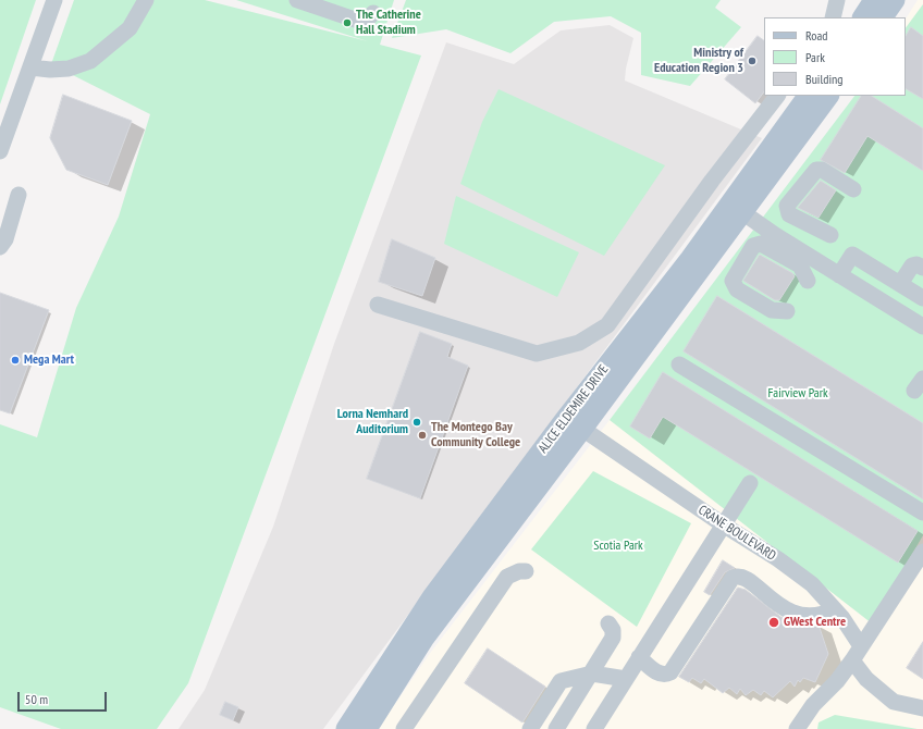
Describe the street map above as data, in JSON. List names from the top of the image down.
{
  "streets": {
    "main road": ["ALICE ELDEMIRE DRIVE"],
    "lane": ["CRANE BOULEVARD"]
  },
  "crossings": [
    ["ALICE ELDEMIRE DRIVE", "CRANE BOULEVARD"]
  ],
  "parks": ["Fairview Park", "Scotia Park"],
  "places": [
    "The Catherine Hall Stadium",
    "Ministry of Education Region 3",
    "Mega Mart",
    "Lorna Nemhard Auditorium",
    "The Montego Bay Community College",
    "GWest Centre"
  ],
  "legend": ["Road", "Park", "Building"],
  "scale_bar": "50 m"
}
